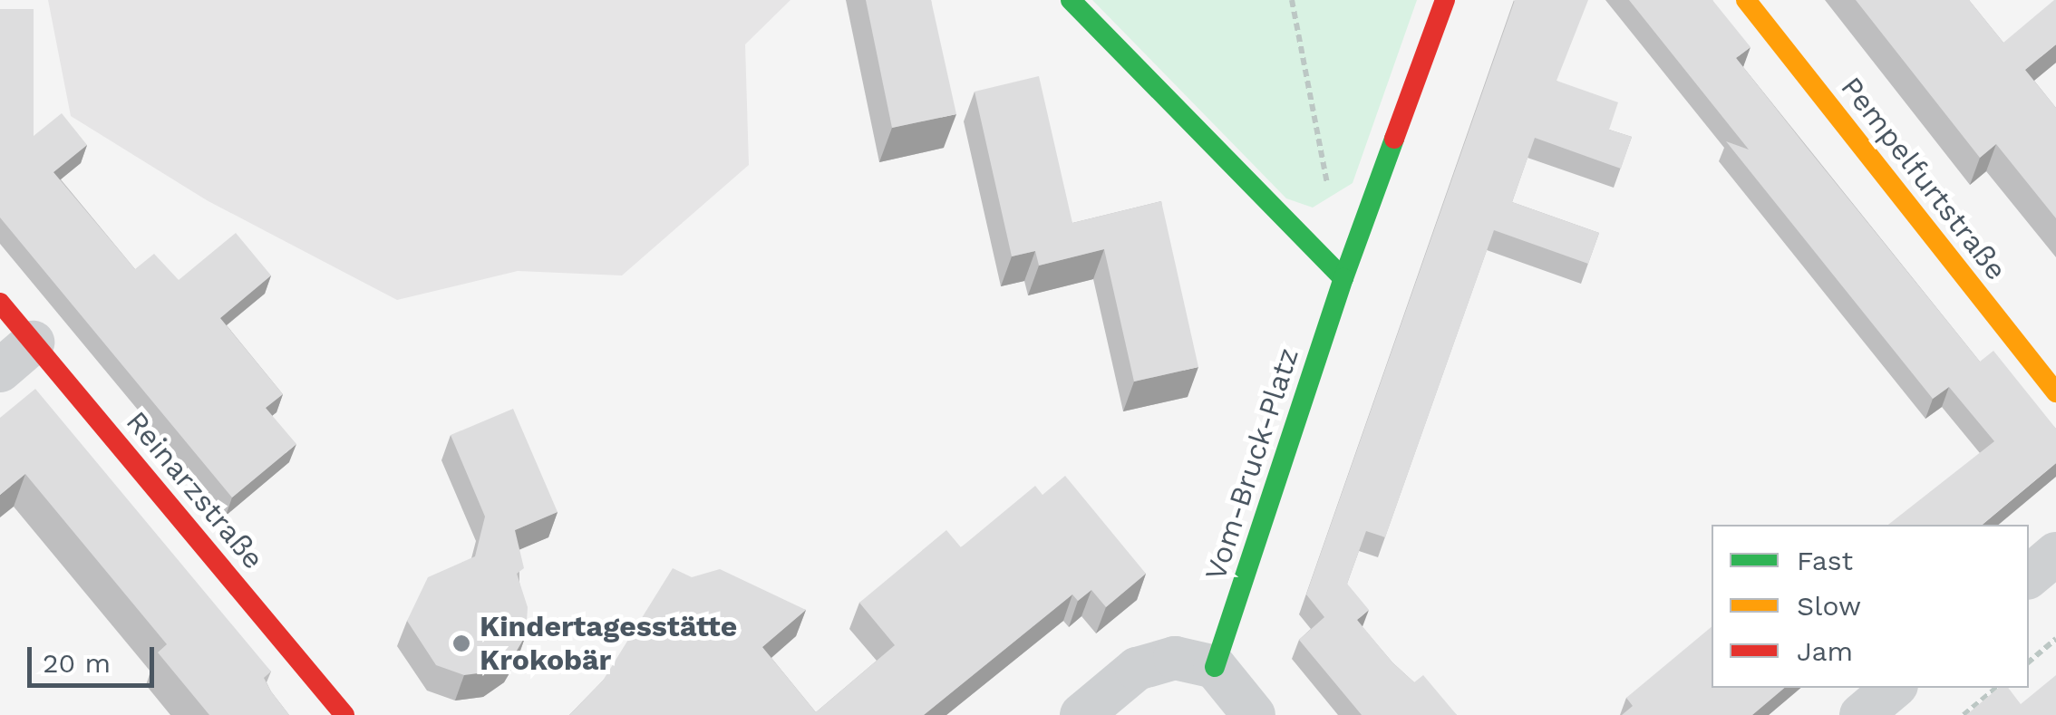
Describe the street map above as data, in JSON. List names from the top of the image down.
{
  "streets": {
    "street": ["Pempelfurtstraße", "Vom-Bruck-Platz", "Reinarzstraße"]
  },
  "places": ["Kindertagesstätte Krokobär"],
  "legend": ["Fast", "Slow", "Jam"],
  "scale_bar": "20 m"
}
